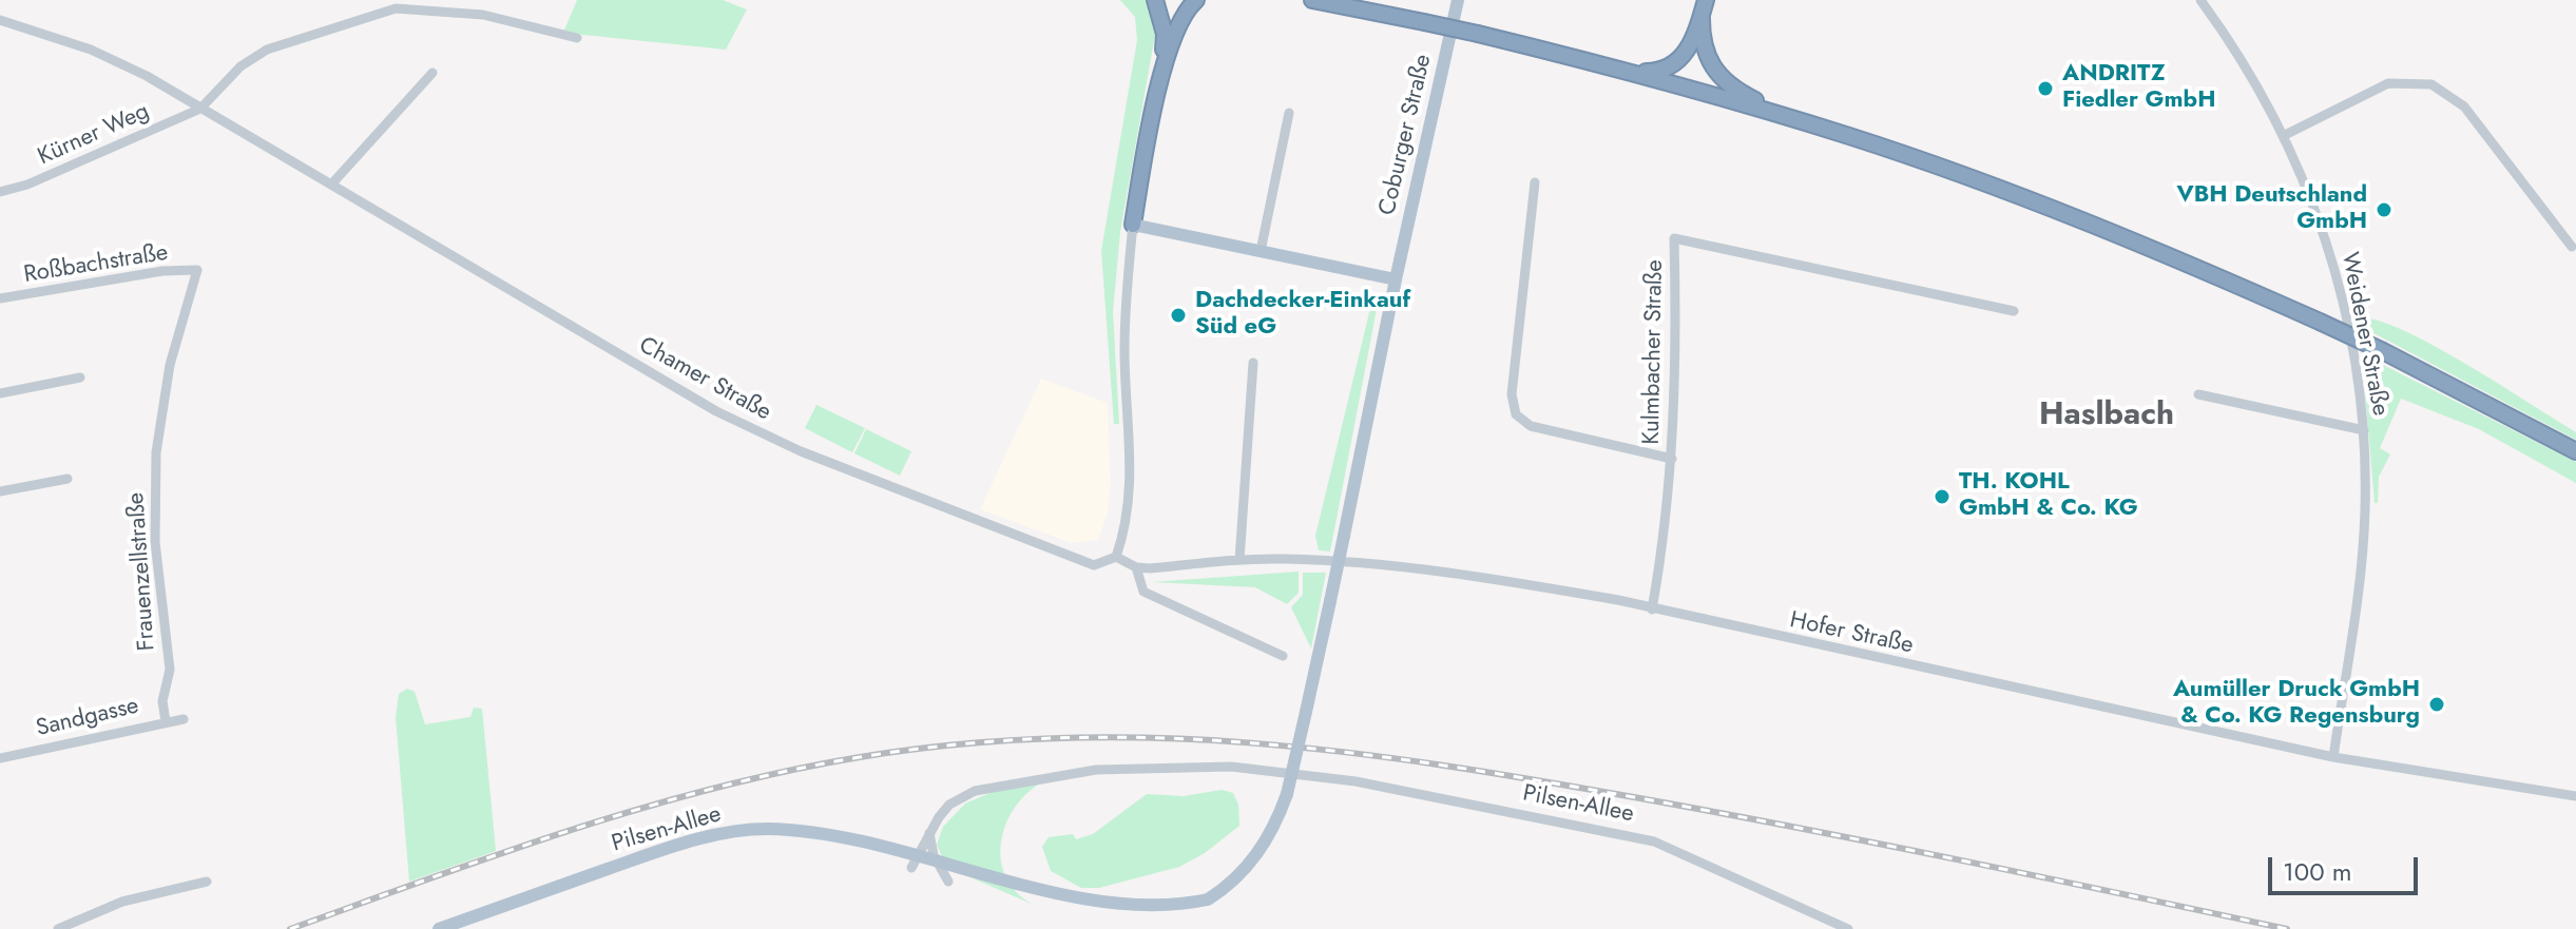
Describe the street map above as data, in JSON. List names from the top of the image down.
{
  "streets": {
    "main road": ["Coburger Straße", "Pilsen-Allee"],
    "street": [
      "Kürner Weg",
      "Roßbachstraße",
      "Weidener Straße",
      "Kulmbacher Straße",
      "Chamer Straße",
      "Frauenzellstraße",
      "Hofer Straße",
      "Sandgasse"
    ]
  },
  "crossings": [
    ["Kürner Weg", "Chamer Straße"],
    ["Roßbachstraße", "Frauenzellstraße"],
    ["Weidener Straße", "Hofer Straße"],
    ["Kulmbacher Straße", "Hofer Straße"],
    ["Frauenzellstraße", "Sandgasse"]
  ],
  "districts": ["Haslbach"],
  "places": [
    "ANDRITZ Fiedler GmbH",
    "VBH Deutschland GmbH",
    "Dachdecker-Einkauf Süd eG",
    "TH. KOHL GmbH & Co. KG",
    "Aumüller Druck GmbH & Co. KG Regensburg"
  ],
  "scale_bar": "100 m"
}
